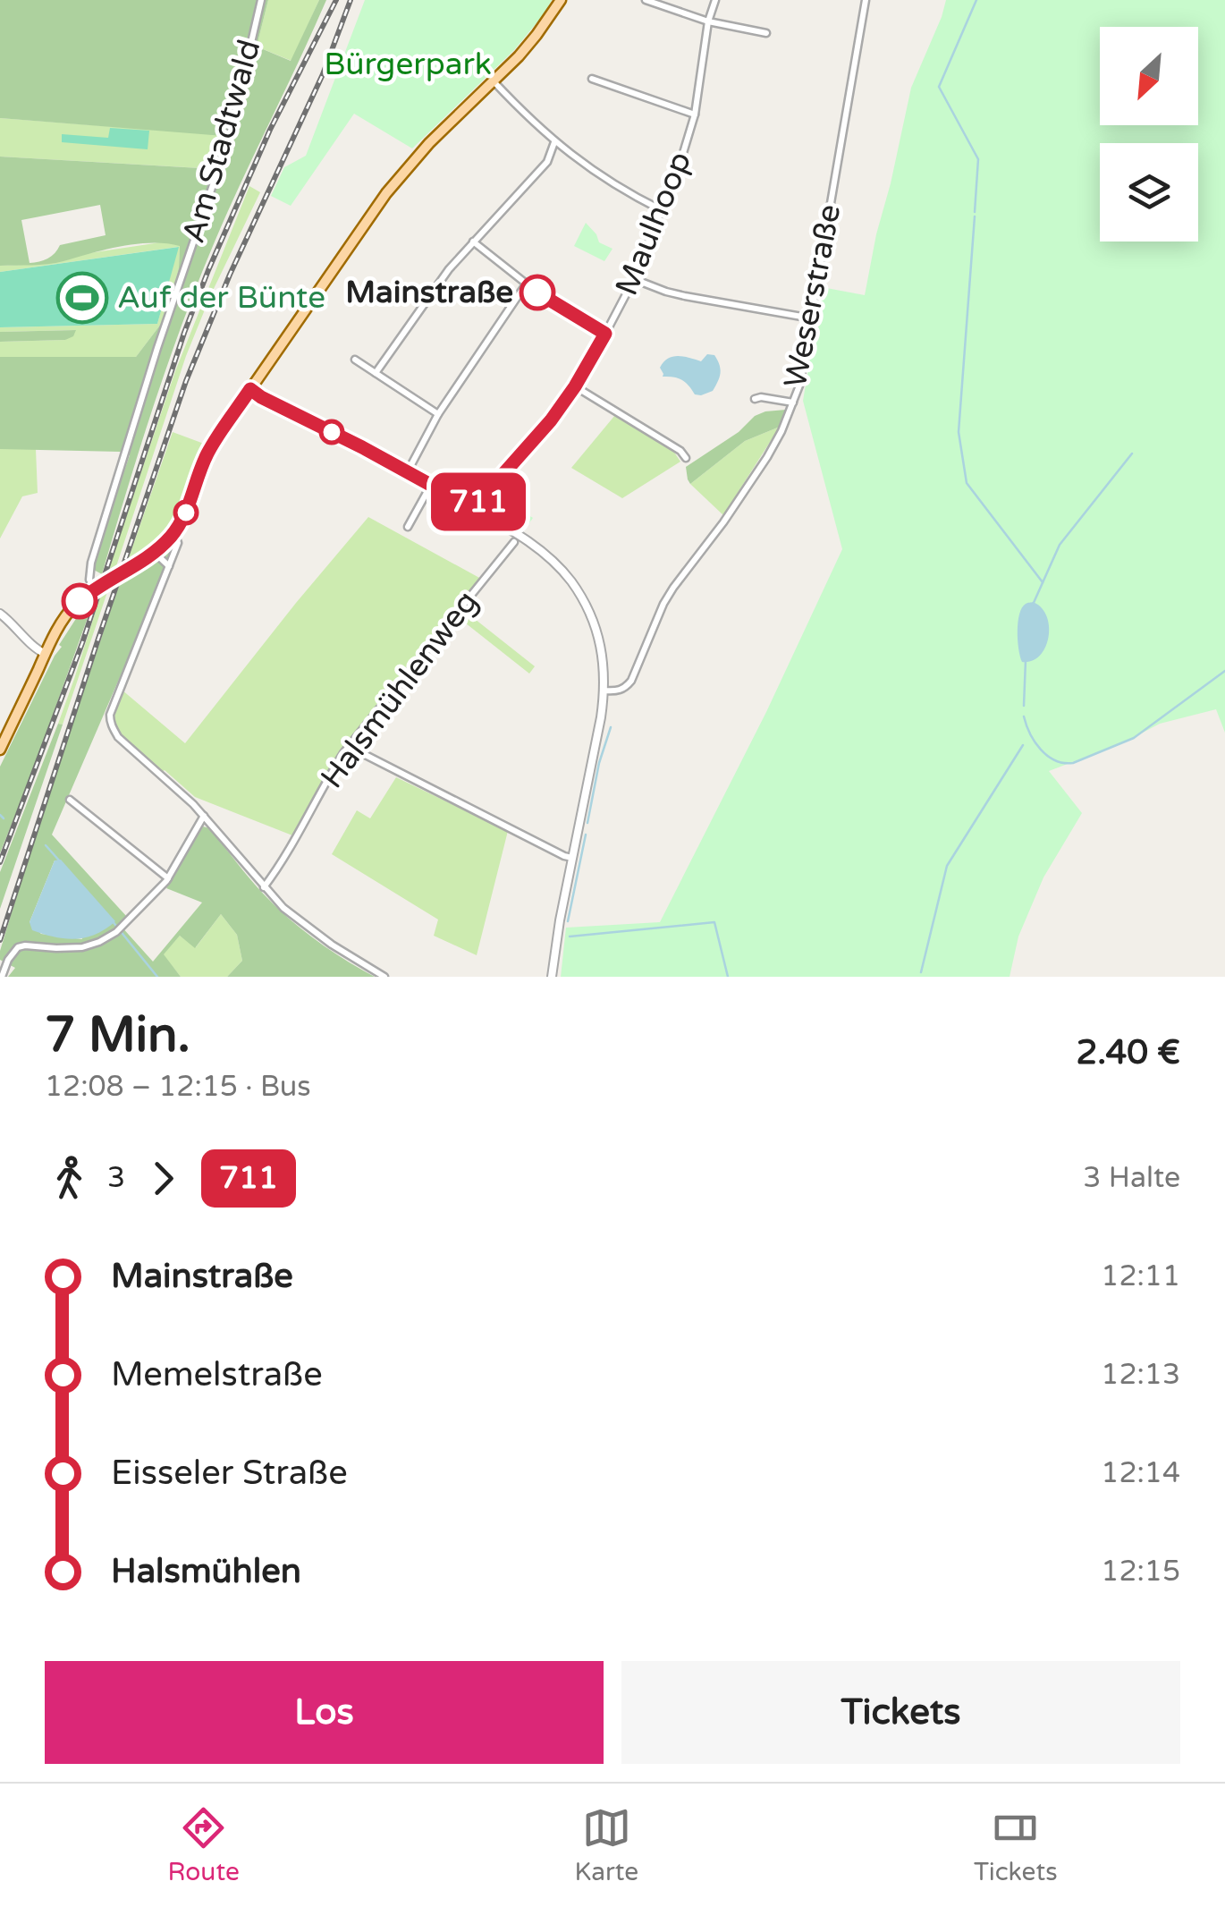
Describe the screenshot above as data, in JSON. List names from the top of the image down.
{
  "streets": {
    "street": [
      "Am Stadtwald",
      "Maulhoop",
      "Weserstraße",
      "Halsmühlenweg"
    ]
  },
  "parks": ["Bürgerpark"],
  "places": {
    "other": ["Mainstraße"],
    "sports": ["Auf der Bünte"]
  },
  "lines": ["bus line 711"],
  "north": "bottom left",
  "page": {
    "on_map": "711",
    "heading": ["7 Min.", "12:08 – 12:15 · Bus", "2.40 €"],
    "legs": ["3", "711", "3 Halte"],
    "list": [
      {
        "name": "Mainstraße",
        "value": "12:11"
      },
      {
        "name": "Memelstraße",
        "value": "12:13"
      },
      {
        "name": "Eisseler Straße",
        "value": "12:14"
      },
      {
        "name": "Halsmühlen",
        "value": "12:15"
      }
    ],
    "buttons": ["Los", "Tickets"],
    "tabs": ["Route", "Karte", "Tickets"]
  }
}
